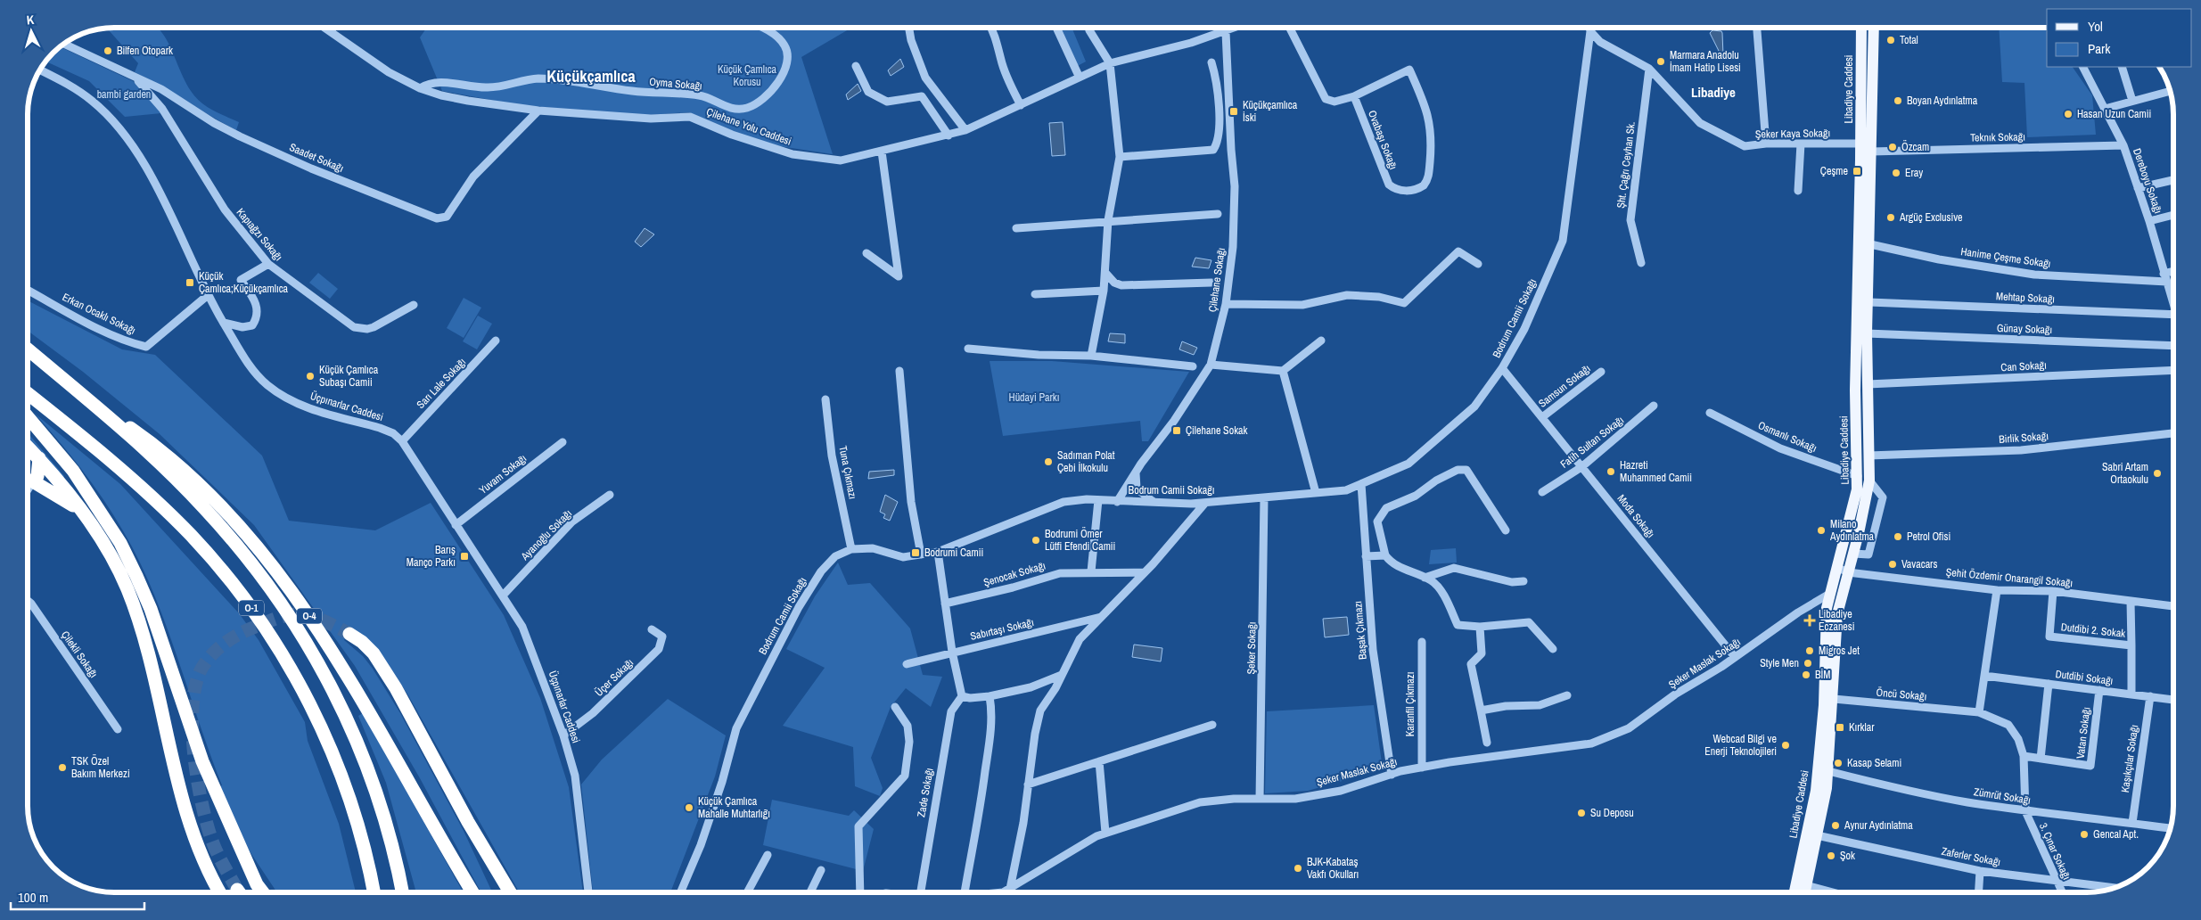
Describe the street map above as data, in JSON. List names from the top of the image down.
{
  "streets": {
    "highway": ["O-1", "O-4"],
    "main road": ["Libadiye Caddesi"],
    "street": [
      "Oyma Sokağı",
      "Çilehane Yolu Caddesi",
      "Şeker Kaya Sokağı",
      "Teknık Sokağı",
      "Ovabaşı Sokağı",
      "Saadet Sokağı",
      "Şht. Çağrı Ceyhan Sk.",
      "Dereboyu Sokağı",
      "Kapıağzı Sokağı",
      "Hanime Çeşme Sokağı",
      "Çilehane Sokağı",
      "Mehtap Sokağı",
      "Erkan Ocaklı Sokağı",
      "Bodrum Camii Sokağı",
      "Günay Sokağı",
      "Can Sokağı",
      "Sarı Lale Sokağı",
      "Samsun Sokağı",
      "Üçpınarlar Caddesi",
      "Osmanlı Sokağı",
      "Birlik Sokağı",
      "Fatih Sultan Sokağı",
      "Tuna Çıkmazı",
      "Yuvam Sokağı",
      "Moda Sokağı",
      "Ayanoğlu Sokağı",
      "Şenocak Sokağı",
      "Şehit Özdemir Onarangil Sokağı",
      "Sabırtaşı Sokağı",
      "Başak Çıkmazı",
      "Dutdibi 2. Sokak",
      "Şeker Sokağı",
      "Çilekli Sokağı",
      "Şeker Maslak Sokağı",
      "Üçer Sokağı",
      "Dutdibi Sokağı",
      "Öncü Sokağı",
      "Karanfil Çıkmazı",
      "Vatan Sokağı",
      "Kaşıkçılar Sokağı",
      "Zade Sokağı",
      "Zümrüt Sokağı",
      "3. Çınar Sokağı",
      "Zaferler Sokağı"
    ]
  },
  "crossings": [
    ["Oyma Sokağı", "Çilehane Yolu Caddesi"],
    ["Libadiye Caddesi", "Şeker Kaya Sokağı"],
    ["Libadiye Caddesi", "Teknık Sokağı"],
    ["Libadiye Caddesi", "Hanime Çeşme Sokağı"],
    ["Libadiye Caddesi", "Mehtap Sokağı"],
    ["Libadiye Caddesi", "Günay Sokağı"],
    ["Libadiye Caddesi", "Can Sokağı"],
    ["Libadiye Caddesi", "Osmanlı Sokağı"],
    ["Libadiye Caddesi", "Birlik Sokağı"],
    ["Libadiye Caddesi", "Şehit Özdemir Onarangil Sokağı"],
    ["Libadiye Caddesi", "Şeker Maslak Sokağı"],
    ["Libadiye Caddesi", "Öncü Sokağı"],
    ["Libadiye Caddesi", "Zümrüt Sokağı"],
    ["Libadiye Caddesi", "Zaferler Sokağı"],
    ["Çilehane Yolu Caddesi", "Saadet Sokağı"],
    ["Çilehane Yolu Caddesi", "Çilehane Sokağı"],
    ["Şeker Kaya Sokağı", "Şht. Çağrı Ceyhan Sk."],
    ["Şeker Kaya Sokağı", "Bodrum Camii Sokağı"],
    ["Teknık Sokağı", "Dereboyu Sokağı"],
    ["Saadet Sokağı", "Kapıağzı Sokağı"],
    ["Dereboyu Sokağı", "Hanime Çeşme Sokağı"],
    ["Çilehane Sokağı", "Bodrum Camii Sokağı"],
    ["Erkan Ocaklı Sokağı", "Üçpınarlar Caddesi"],
    ["Bodrum Camii Sokağı", "Tuna Çıkmazı"],
    ["Bodrum Camii Sokağı", "Moda Sokağı"],
    ["Bodrum Camii Sokağı", "Başak Çıkmazı"],
    ["Bodrum Camii Sokağı", "Şeker Sokağı"],
    ["Sarı Lale Sokağı", "Üçpınarlar Caddesi"],
    ["Samsun Sokağı", "Moda Sokağı"],
    ["Üçpınarlar Caddesi", "Yuvam Sokağı"],
    ["Üçpınarlar Caddesi", "Ayanoğlu Sokağı"],
    ["Üçpınarlar Caddesi", "Üçer Sokağı"],
    ["Fatih Sultan Sokağı", "Moda Sokağı"],
    ["Moda Sokağı", "Şeker Maslak Sokağı"],
    ["Şehit Özdemir Onarangil Sokağı", "Dutdibi 2. Sokak"],
    ["O-1", "O-4"],
    ["Başak Çıkmazı", "Şeker Maslak Sokağı"],
    ["Dutdibi 2. Sokak", "Dutdibi Sokağı"],
    ["Şeker Sokağı", "Şeker Maslak Sokağı"],
    ["Şeker Maslak Sokağı", "Karanfil Çıkmazı"],
    ["Dutdibi Sokağı", "Vatan Sokağı"],
    ["Dutdibi Sokağı", "Kaşıkçılar Sokağı"],
    ["Öncü Sokağı", "Vatan Sokağı"],
    ["Öncü Sokağı", "Zümrüt Sokağı"],
    ["Öncü Sokağı", "3. Çınar Sokağı"],
    ["Kaşıkçılar Sokağı", "Zümrüt Sokağı"],
    ["Zümrüt Sokağı", "3. Çınar Sokağı"],
    ["3. Çınar Sokağı", "Zaferler Sokağı"]
  ],
  "districts": ["Küçükçamlıca", "Libadiye"],
  "parks": ["Küçük Çamlıca Korusu", "bambi garden", "Hüdayi Parkı"],
  "places": {
    "other": [
      "Total",
      "Bilfen Otopark",
      "Marmara Anadolu İmam Hatip Lisesi",
      "Boyan Aydınlatma",
      "Hasan Uzun Camii",
      "Özcam",
      "Eray",
      "Argüç Exclusive",
      "Küçük Çamlıca Subaşı Camii",
      "Sadıman Polat Çebi İlkokulu",
      "Hazreti Muhammed Camii",
      "Sabri Artam Ortaokulu",
      "Milano Aydınlatma",
      "Petrol Ofisi",
      "Bodrumi Ömer Lütfi Efendi Camii",
      "Vavacars",
      "Migros Jet",
      "Style Men",
      "BİM",
      "Webcad Bilgi ve Enerji Teknolojileri",
      "Kasap Selami",
      "TSK Özel Bakım Merkezi",
      "Küçük Çamlıca Mahalle Muhtarlığı",
      "Su Deposu",
      "Aynur Aydınlatma",
      "Gencal Apt.",
      "Şok",
      "BJK-Kabataş Vakfı Okulları"
    ],
    "transit": [
      "Küçükçamlıca İski",
      "Çeşme",
      "Küçük Çamlıca;Küçükçamlıca",
      "Çilehane Sokak",
      "Bodrumi Camii",
      "Barış Manço Parkı",
      "Kırklar"
    ],
    "health": ["Libadiye Eczanesi"]
  },
  "legend": ["Yol", "Park"],
  "scale_bar": "100 m",
  "north": "top"
}
